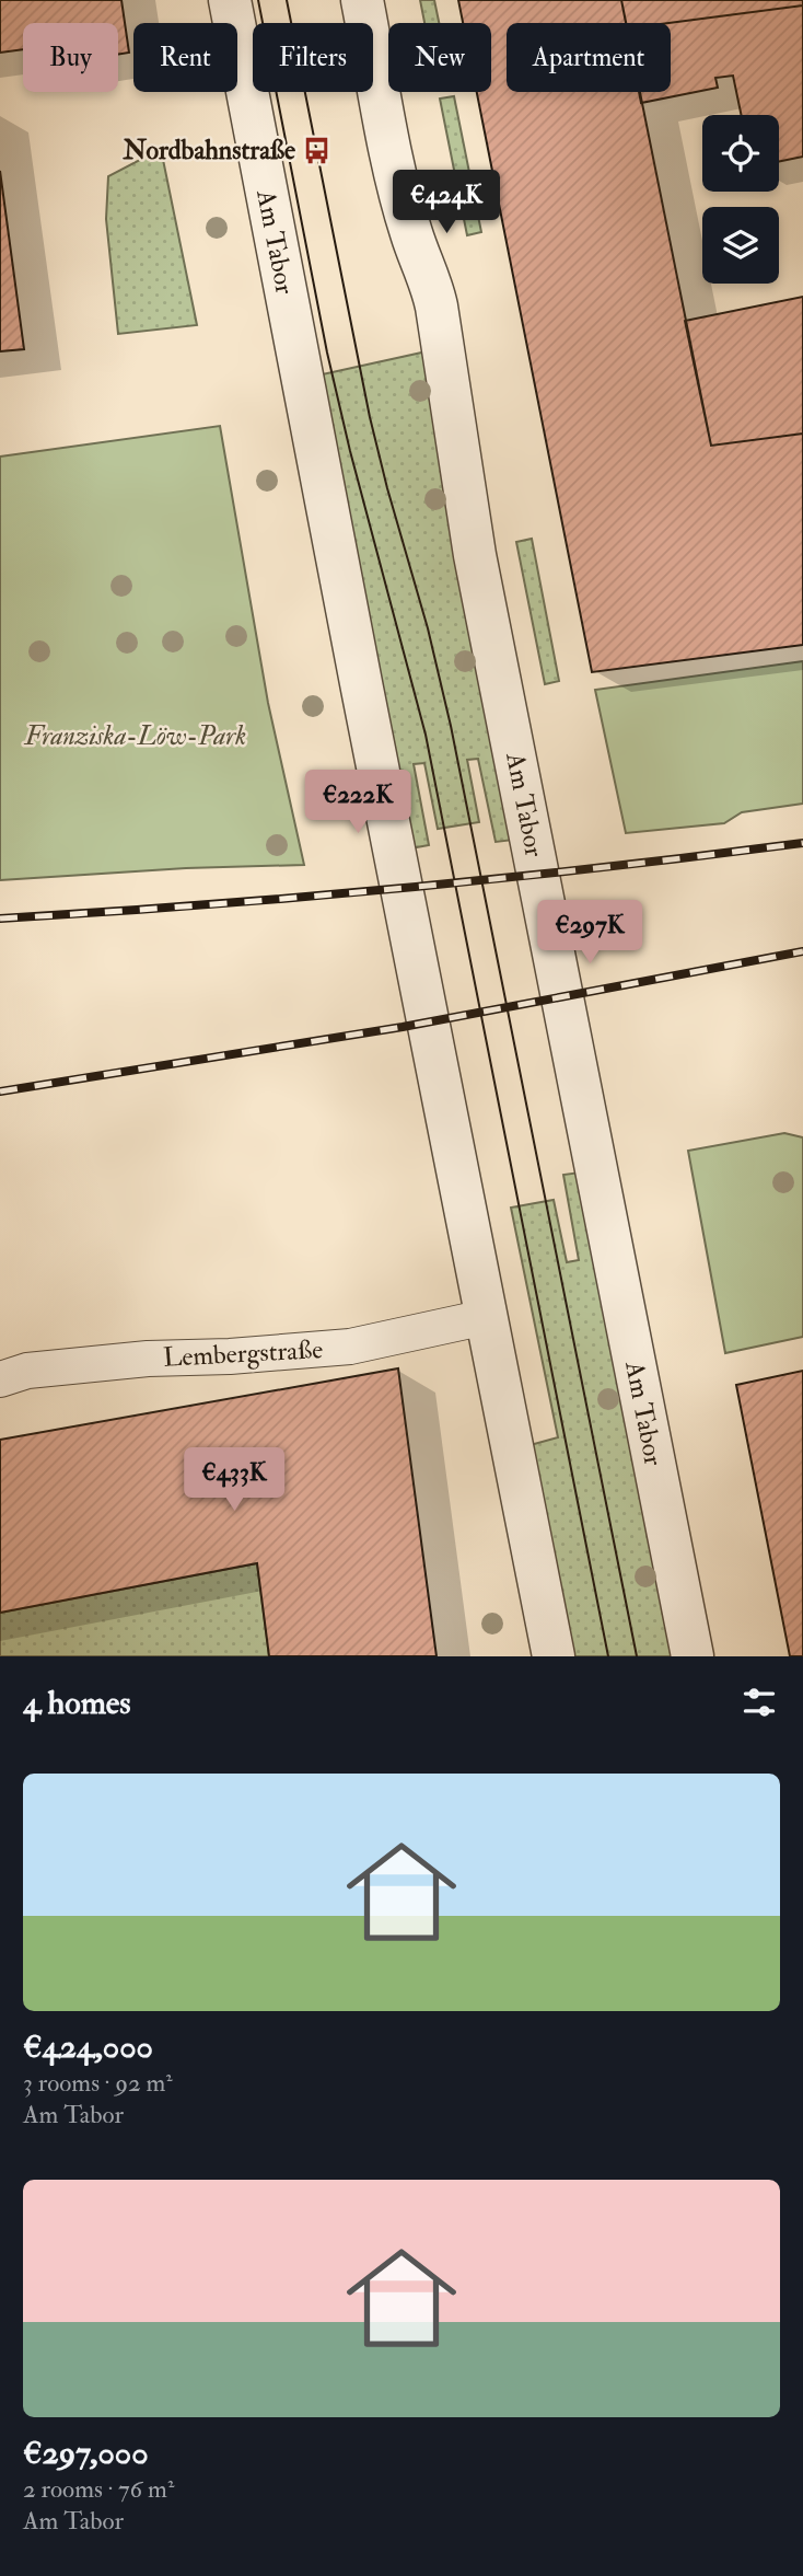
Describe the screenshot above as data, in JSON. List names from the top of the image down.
{
  "streets": {
    "street": ["Am Tabor"],
    "lane": ["Lembergstraße"]
  },
  "crossings": [
    ["Am Tabor", "Lembergstraße"]
  ],
  "parks": ["Franziska-Löw-Park"],
  "places": {
    "bus stop": ["Nordbahnstraße"]
  },
  "page": {
    "chip": [
      "Buy",
      "Rent",
      "Filters",
      "New",
      "Apartment"
    ],
    "price": [
      "€424K",
      "€222K",
      "€297K",
      "€433K"
    ],
    "heading": "4 homes",
    "list": [
      {
        "name": "€424,000",
        "note": "3 rooms · 92 m² · Am Tabor"
      },
      {
        "name": "€297,000",
        "note": "2 rooms · 76 m² · Am Tabor"
      }
    ]
  }
}
